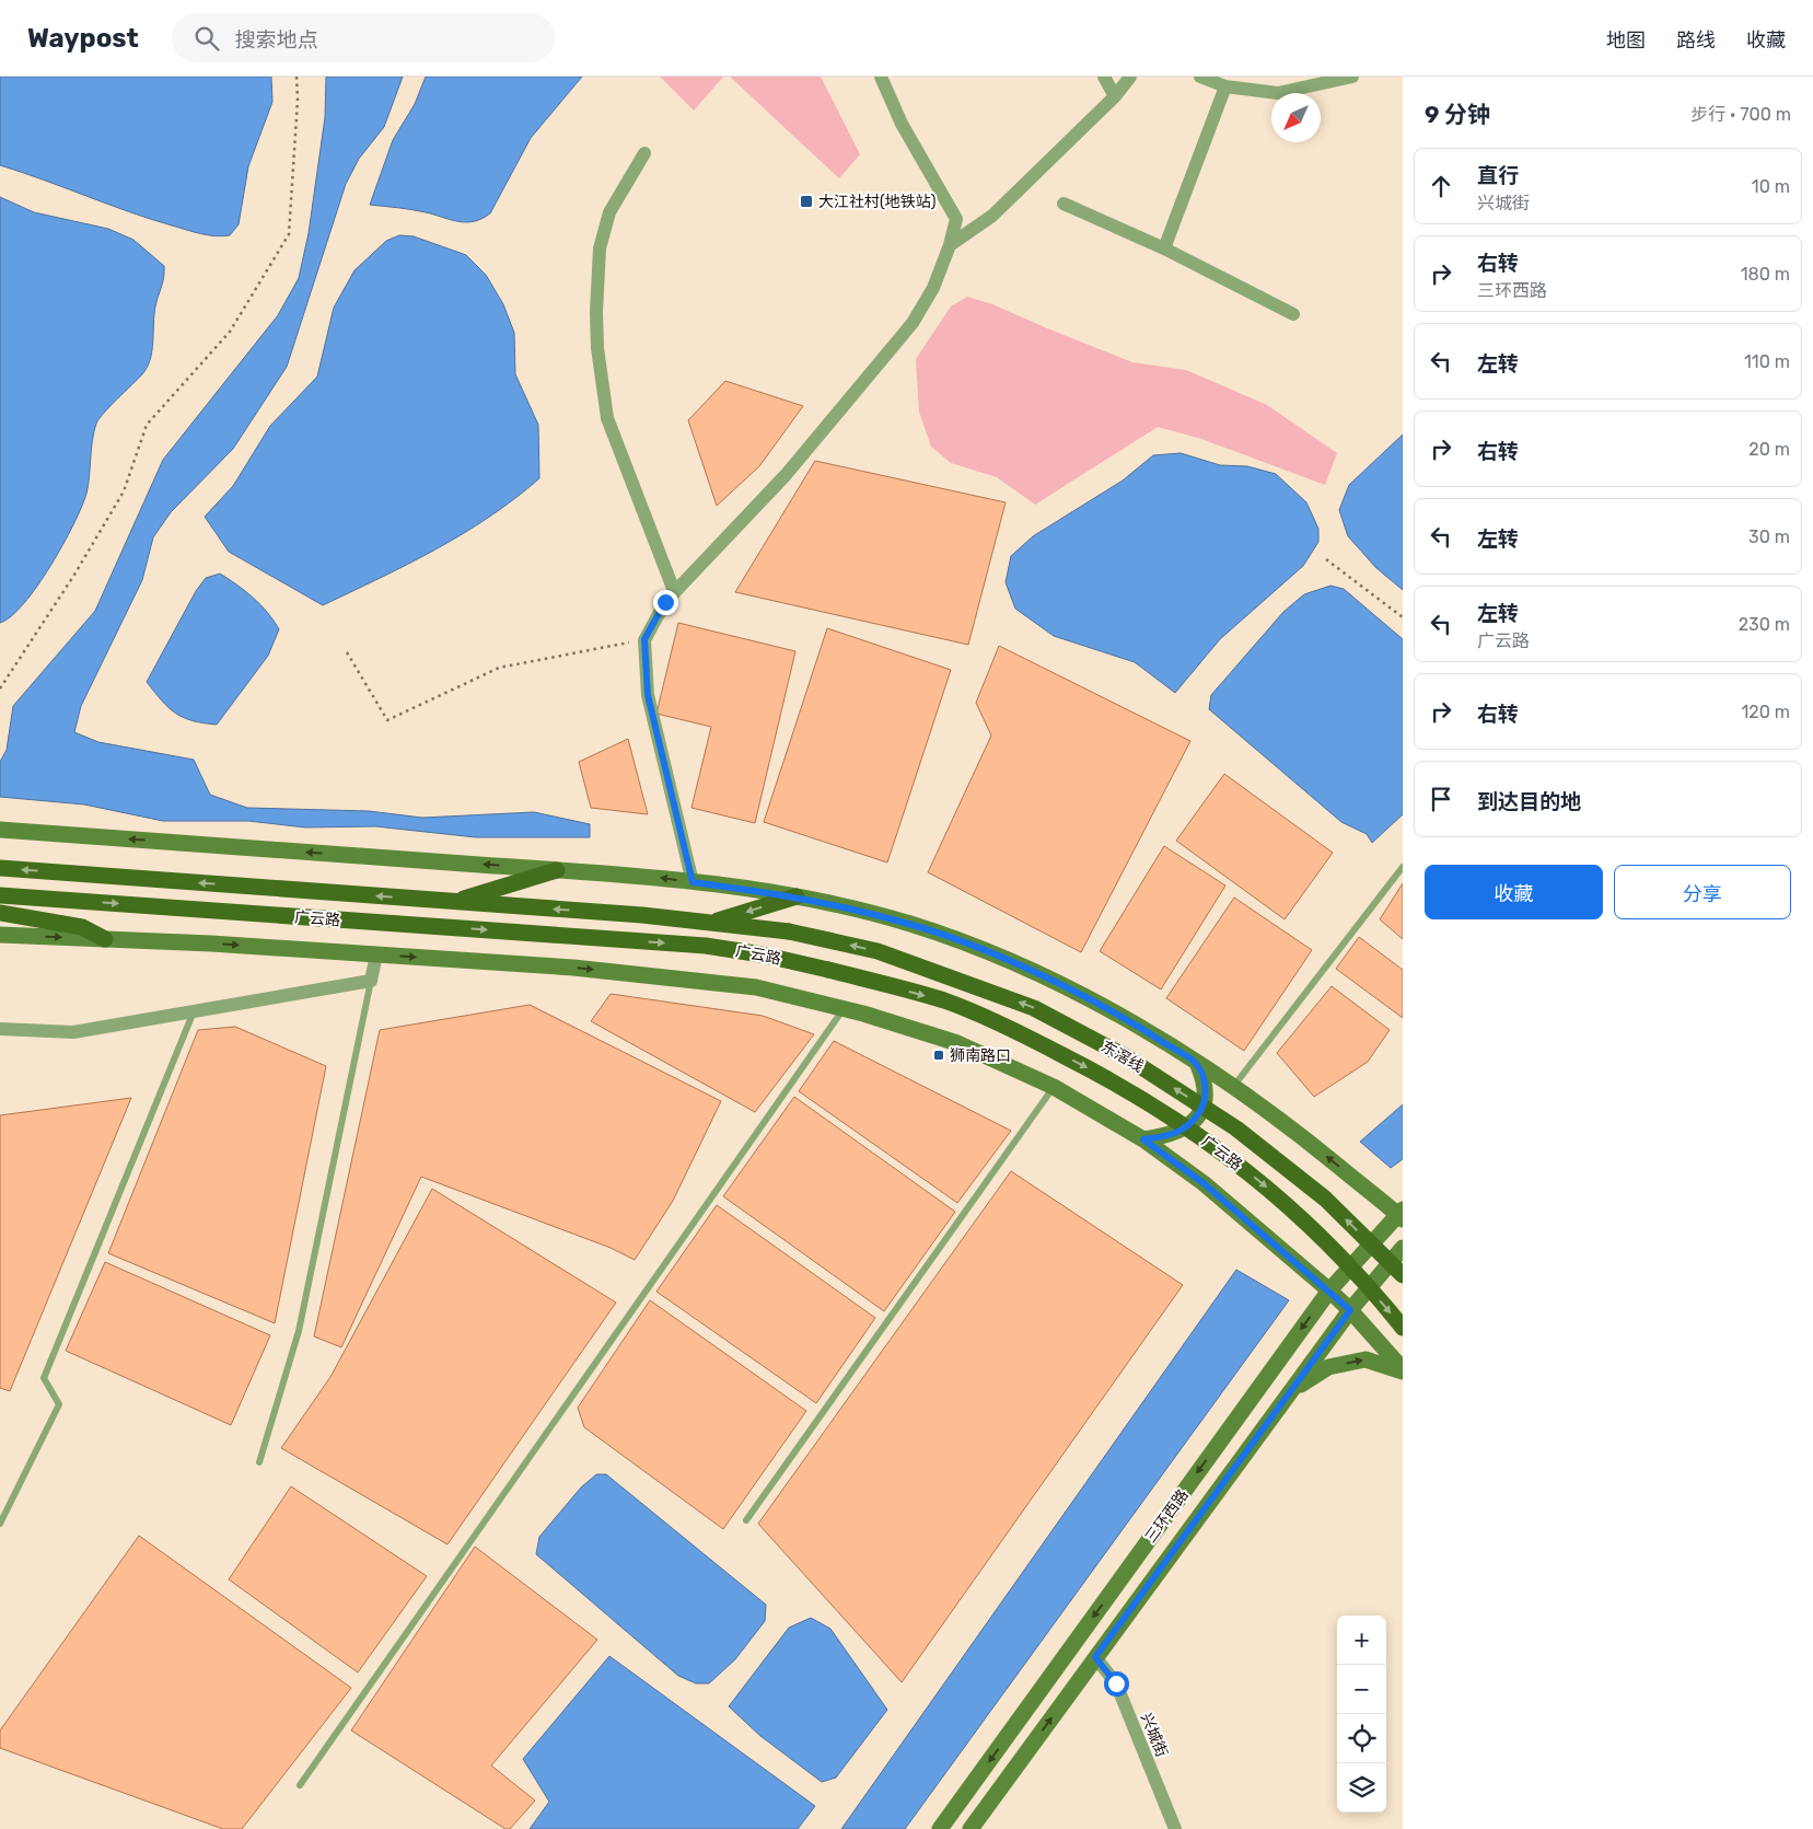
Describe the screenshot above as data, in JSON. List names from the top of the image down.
{
  "streets": {
    "main road": ["广云路", "东滘线", "三环西路"],
    "street": ["兴城街"]
  },
  "crossings": [
    ["广云路", "东滘线"],
    ["三环西路", "兴城街"]
  ],
  "places": {
    "transit": ["大江社村(地铁站)", "狮南路口"]
  },
  "north": "bottom left",
  "page": {
    "header": "Waypost",
    "search": "搜索地点",
    "nav": ["地图", "路线", "收藏"],
    "heading": ["9 分钟", "步行 · 700 m"],
    "list": [
      ["直行", "兴城街", "10 m"],
      ["右转", "三环西路", "180 m"],
      ["左转", "110 m"],
      ["右转", "20 m"],
      ["左转", "30 m"],
      ["左转", "广云路", "230 m"],
      ["右转", "120 m"],
      "到达目的地"
    ],
    "buttons": ["收藏", "分享"],
    "map_buttons": ["+", "−"]
  }
}
